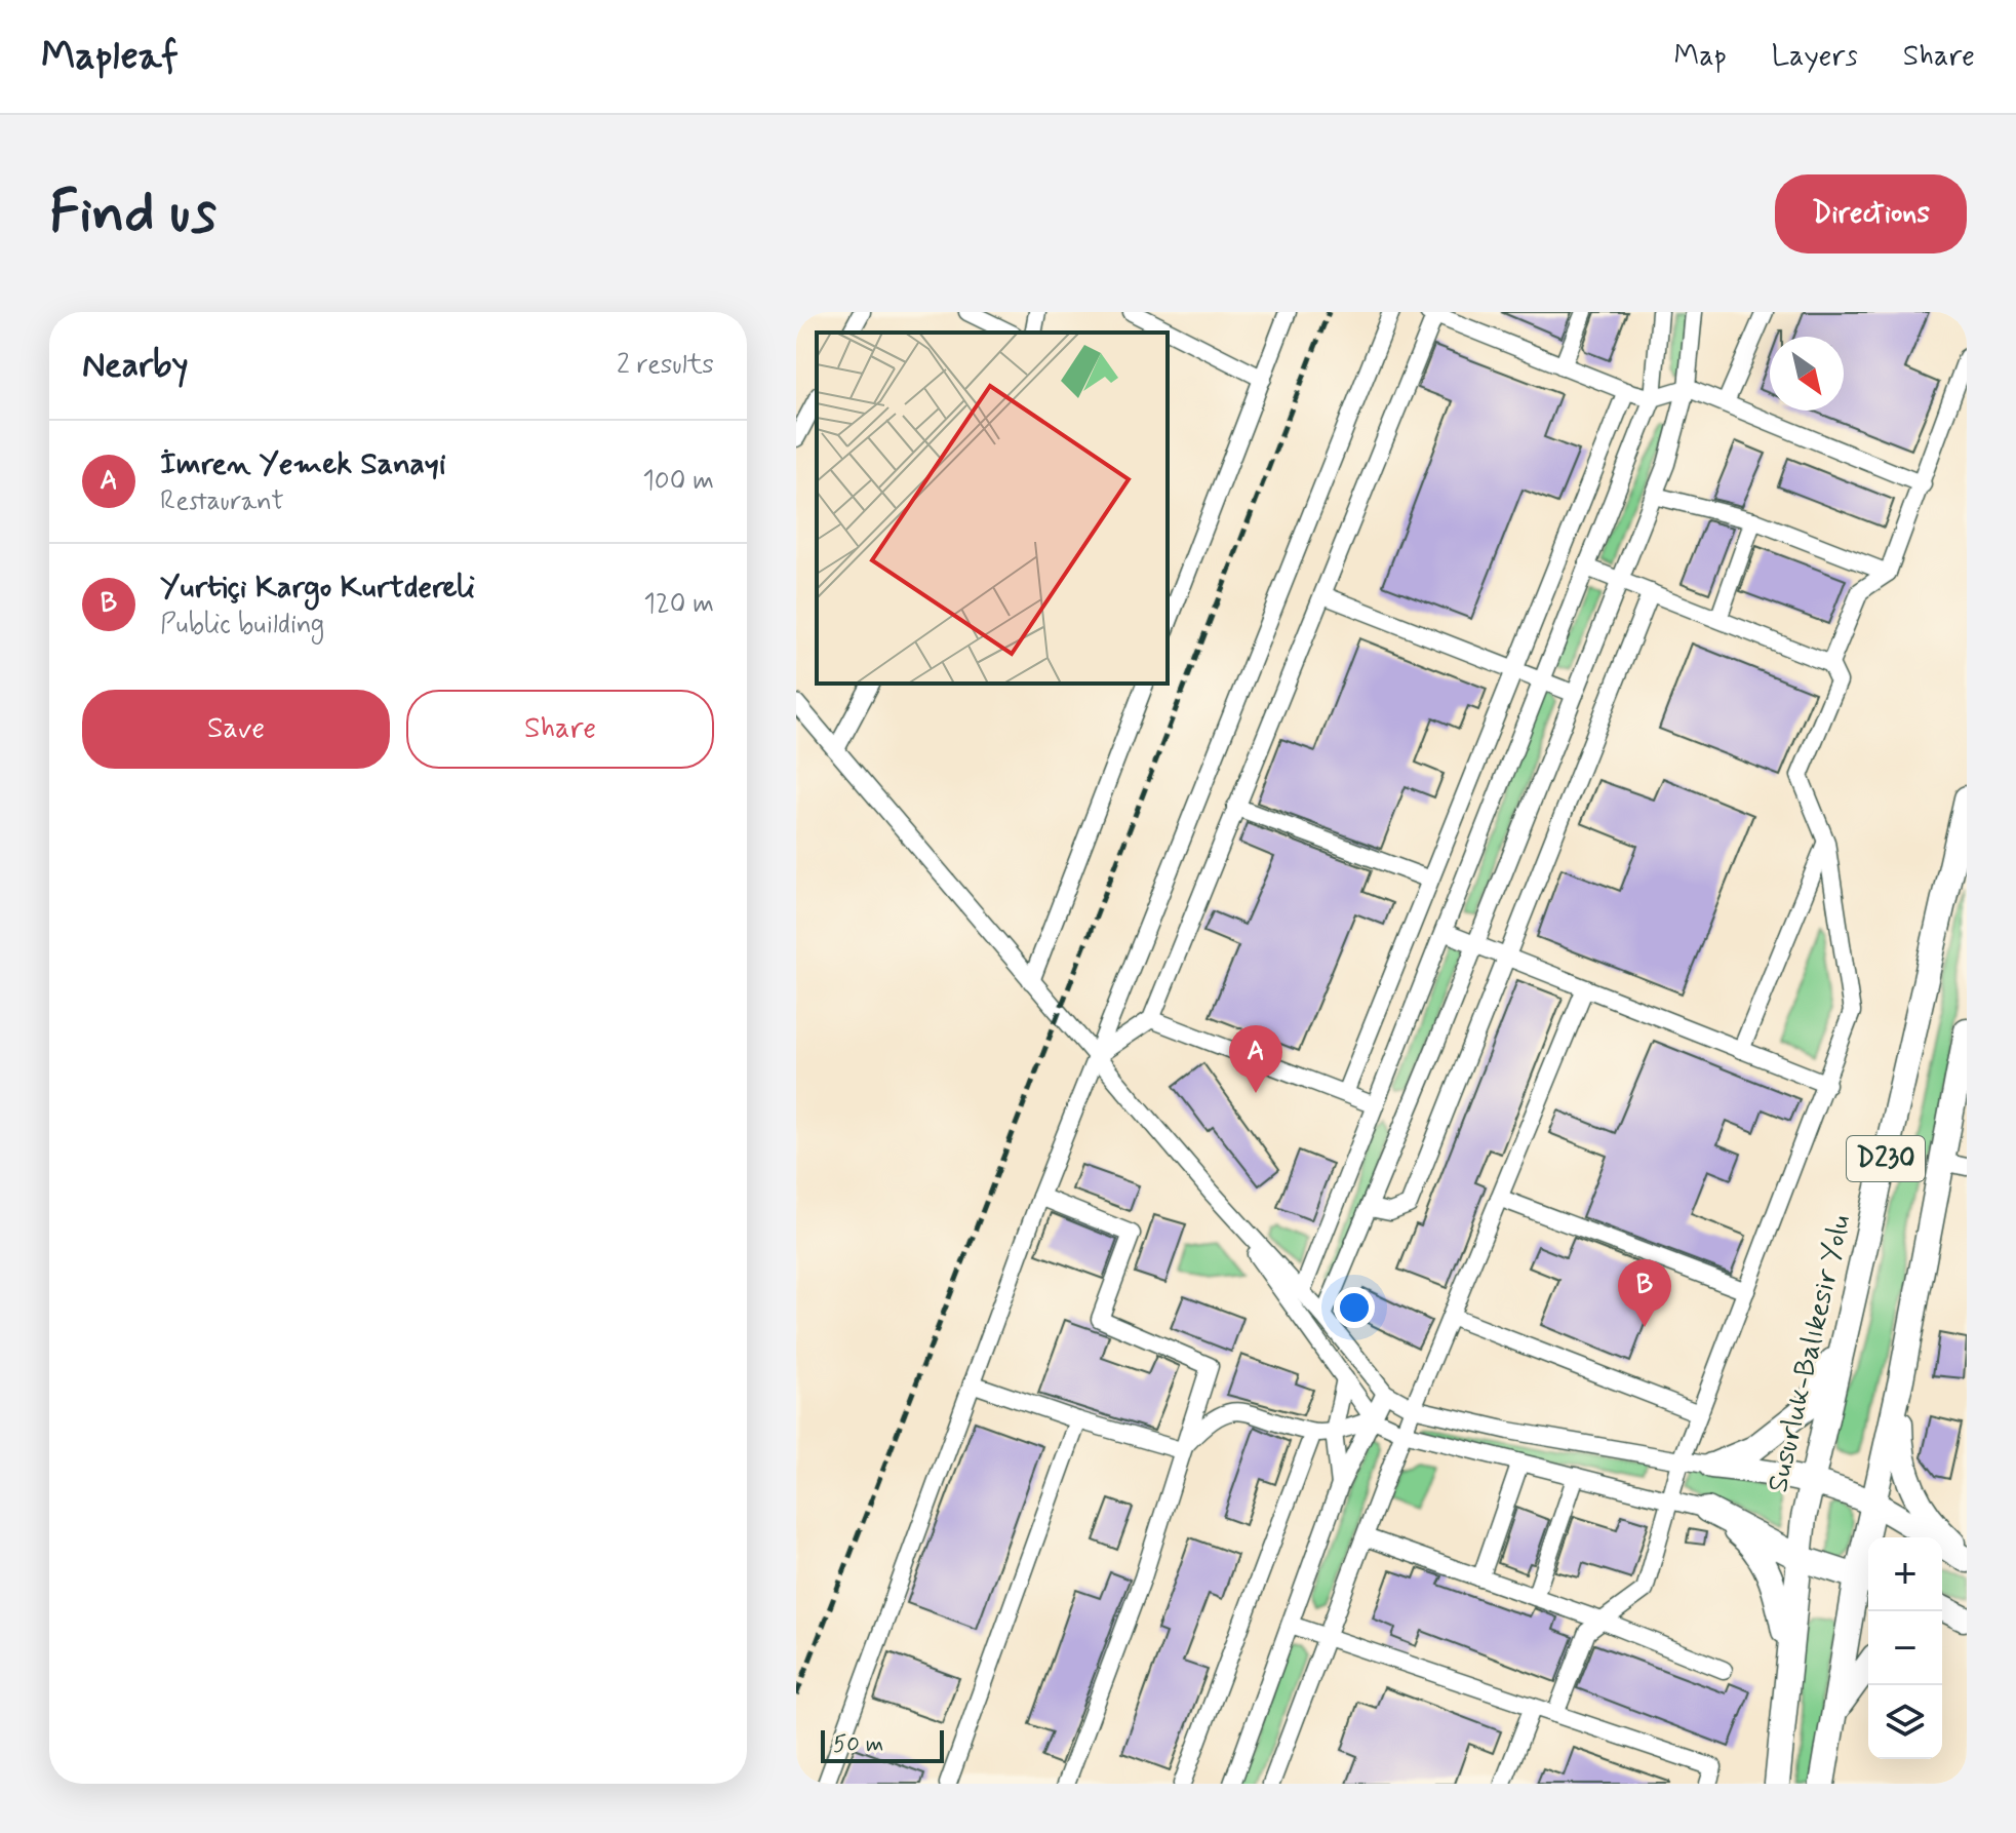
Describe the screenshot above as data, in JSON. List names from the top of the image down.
{
  "streets": {
    "highway": ["D230", "Susurluk-Balıkesir Yolu"]
  },
  "scale_bar": "50 m",
  "north": "bottom right",
  "page": {
    "header": "Mapleaf",
    "nav": ["Map", "Layers", "Share"],
    "buttons": [
      "Directions",
      ["Save", "Share"]
    ],
    "title": "Find us",
    "heading": ["Nearby", "2 results"],
    "list": [
      {
        "mark": "A",
        "name": "İmren Yemek Sanayi",
        "note": "Restaurant",
        "value": "100 m"
      },
      {
        "mark": "B",
        "name": "Yurtiçi Kargo Kurtdereli",
        "note": "Public building",
        "value": "120 m"
      }
    ],
    "pins": ["A", "B"],
    "map_buttons": ["+", "−"],
    "scale": "50 m"
  }
}
